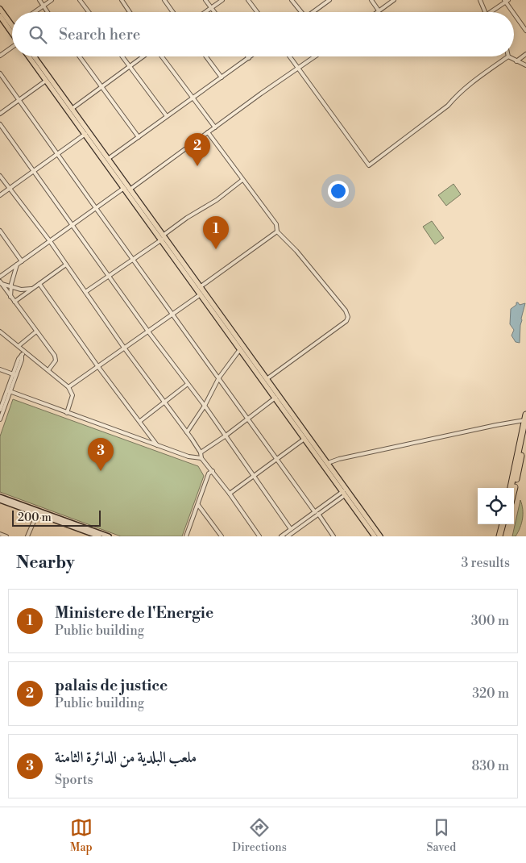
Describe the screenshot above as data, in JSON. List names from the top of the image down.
{
  "scale_bar": "200 m",
  "page": {
    "search": "Search here",
    "pins": ["2", "1", "3"],
    "scale": "200 m",
    "heading": ["Nearby", "3 results"],
    "list": [
      {
        "mark": "1",
        "name": "Ministere de l'Energie",
        "note": "Public building",
        "value": "300 m"
      },
      {
        "mark": "2",
        "name": "palais de justice",
        "note": "Public building",
        "value": "320 m"
      },
      {
        "mark": "3",
        "name": "ملعب البلدية من الدائرة الثامنة",
        "note": "Sports",
        "value": "830 m"
      }
    ],
    "nav": ["Map", "Directions", "Saved"]
  }
}
